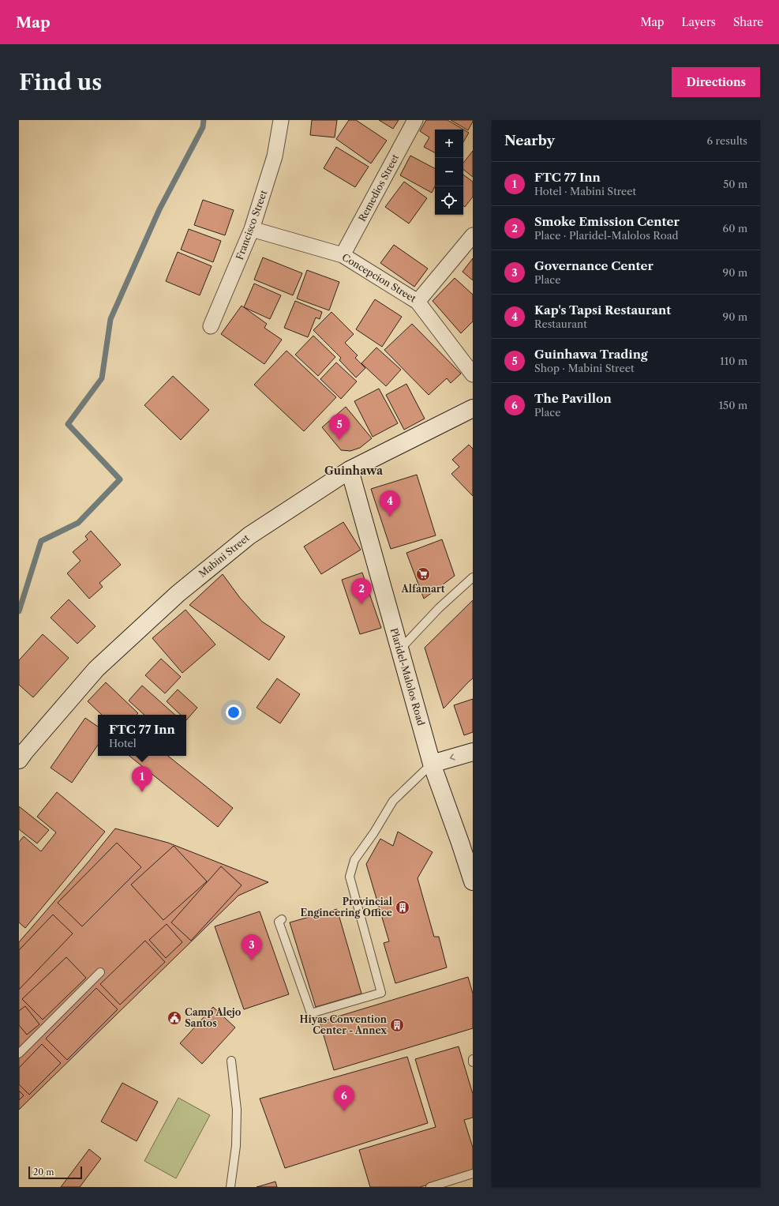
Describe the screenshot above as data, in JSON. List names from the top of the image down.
{
  "streets": {
    "main road": ["Mabini Street", "Plaridel-Malolos Road"],
    "street": ["Remedios Street", "Francisco Street", "Concepcion Street"]
  },
  "crossings": [
    ["Remedios Street", "Concepcion Street"],
    ["Francisco Street", "Concepcion Street"],
    ["Mabini Street", "Plaridel-Malolos Road"]
  ],
  "districts": ["Guinhawa"],
  "places": {
    "supermarket": ["Alfamart"],
    "building": ["Provincial Engineering Office", "Hiyas Convention Center - Annex"],
    "public building": ["Camp Alejo Santos"]
  },
  "scale_bar": "20 m",
  "page": {
    "header": "Map",
    "nav": ["Map", "Layers", "Share"],
    "buttons": "Directions",
    "title": "Find us",
    "heading": ["Nearby", "6 results"],
    "map_buttons": ["+", "−"],
    "list": [
      {
        "mark": "1",
        "name": "FTC 77 Inn",
        "note": "Hotel · Mabini Street",
        "value": "50 m"
      },
      {
        "mark": "2",
        "name": "Smoke Emission Center",
        "note": "Place · Plaridel-Malolos Road",
        "value": "60 m"
      },
      {
        "mark": "3",
        "name": "Governance Center",
        "note": "Place",
        "value": "90 m"
      },
      {
        "mark": "4",
        "name": "Kap's Tapsi Restaurant",
        "note": "Restaurant",
        "value": "90 m"
      },
      {
        "mark": "5",
        "name": "Guinhawa Trading",
        "note": "Shop · Mabini Street",
        "value": "110 m"
      },
      {
        "mark": "6",
        "name": "The Pavillon",
        "note": "Place",
        "value": "150 m"
      }
    ],
    "pins": [
      "5",
      "4",
      "2",
      "1",
      "3",
      "6"
    ],
    "popup": ["FTC 77 Inn", "Hotel"],
    "scale": "20 m"
  }
}
